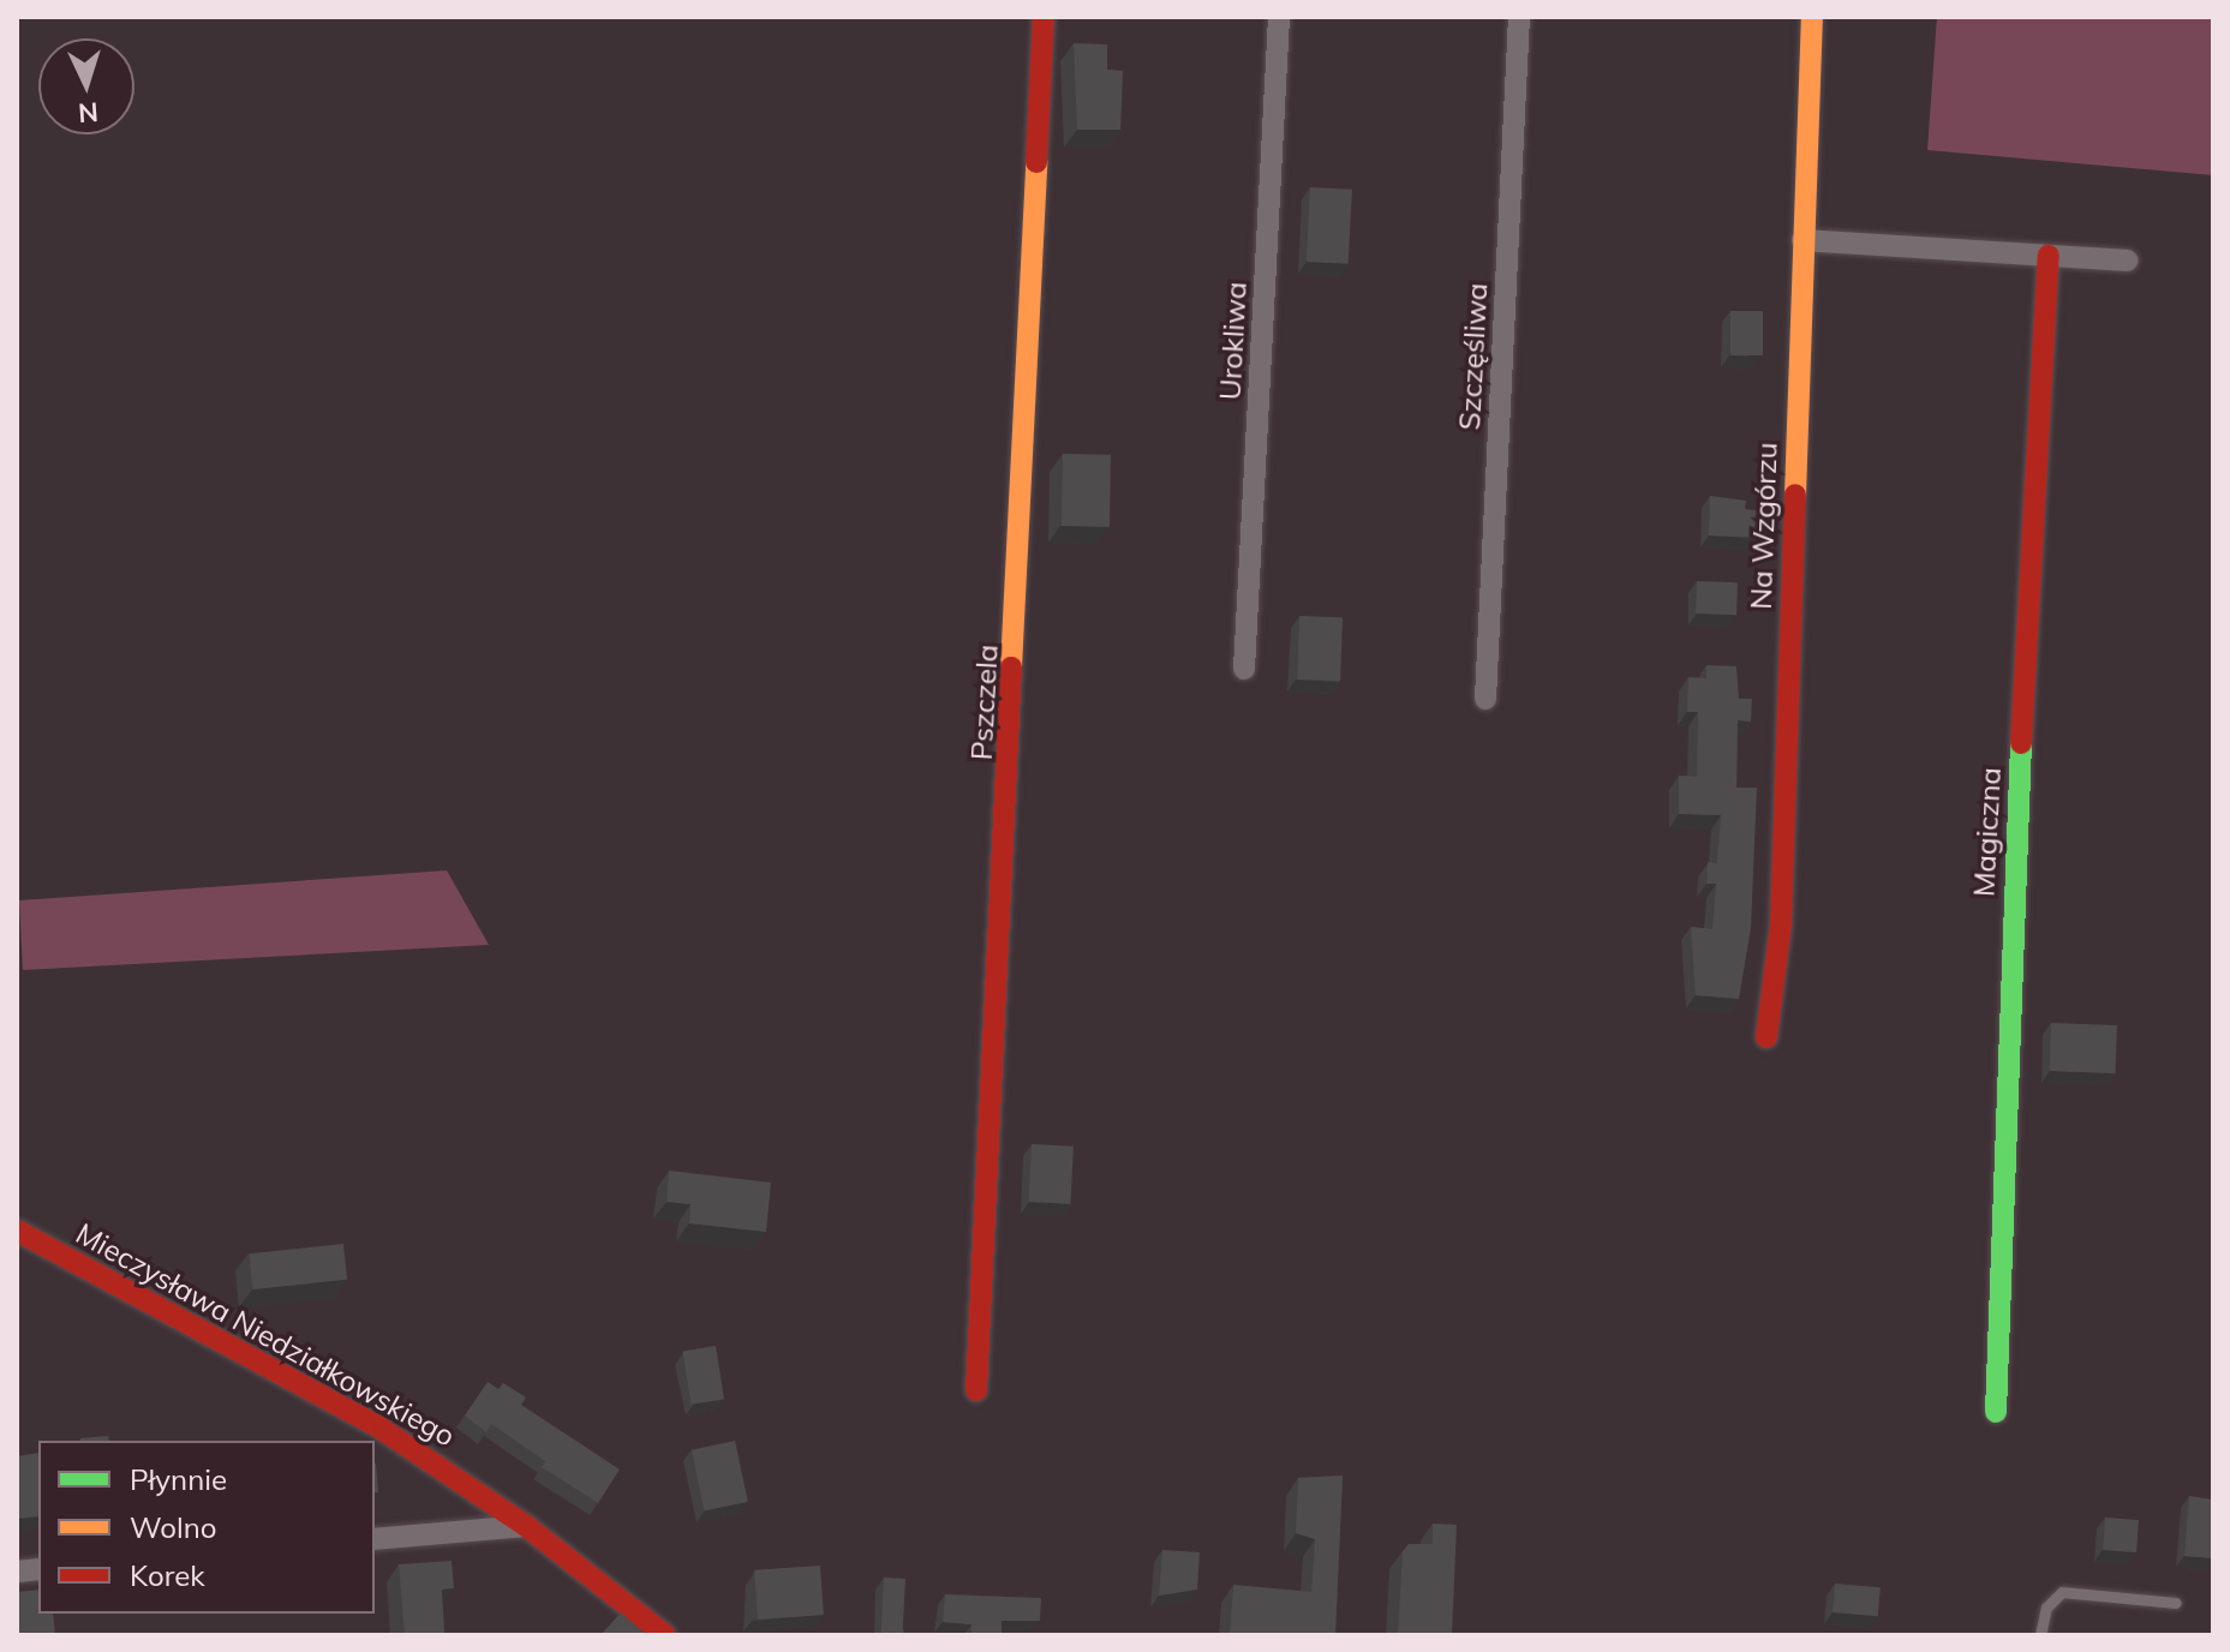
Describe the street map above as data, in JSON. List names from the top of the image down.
{
  "streets": {
    "street": [
      "Urokliwa",
      "Szczęśliwa",
      "Na Wzgórzu",
      "Pszczela",
      "Magiczna",
      "Mieczysława Niedziałkowskiego"
    ]
  },
  "legend": ["Płynnie", "Wolno", "Korek"],
  "north": "bottom"
}
